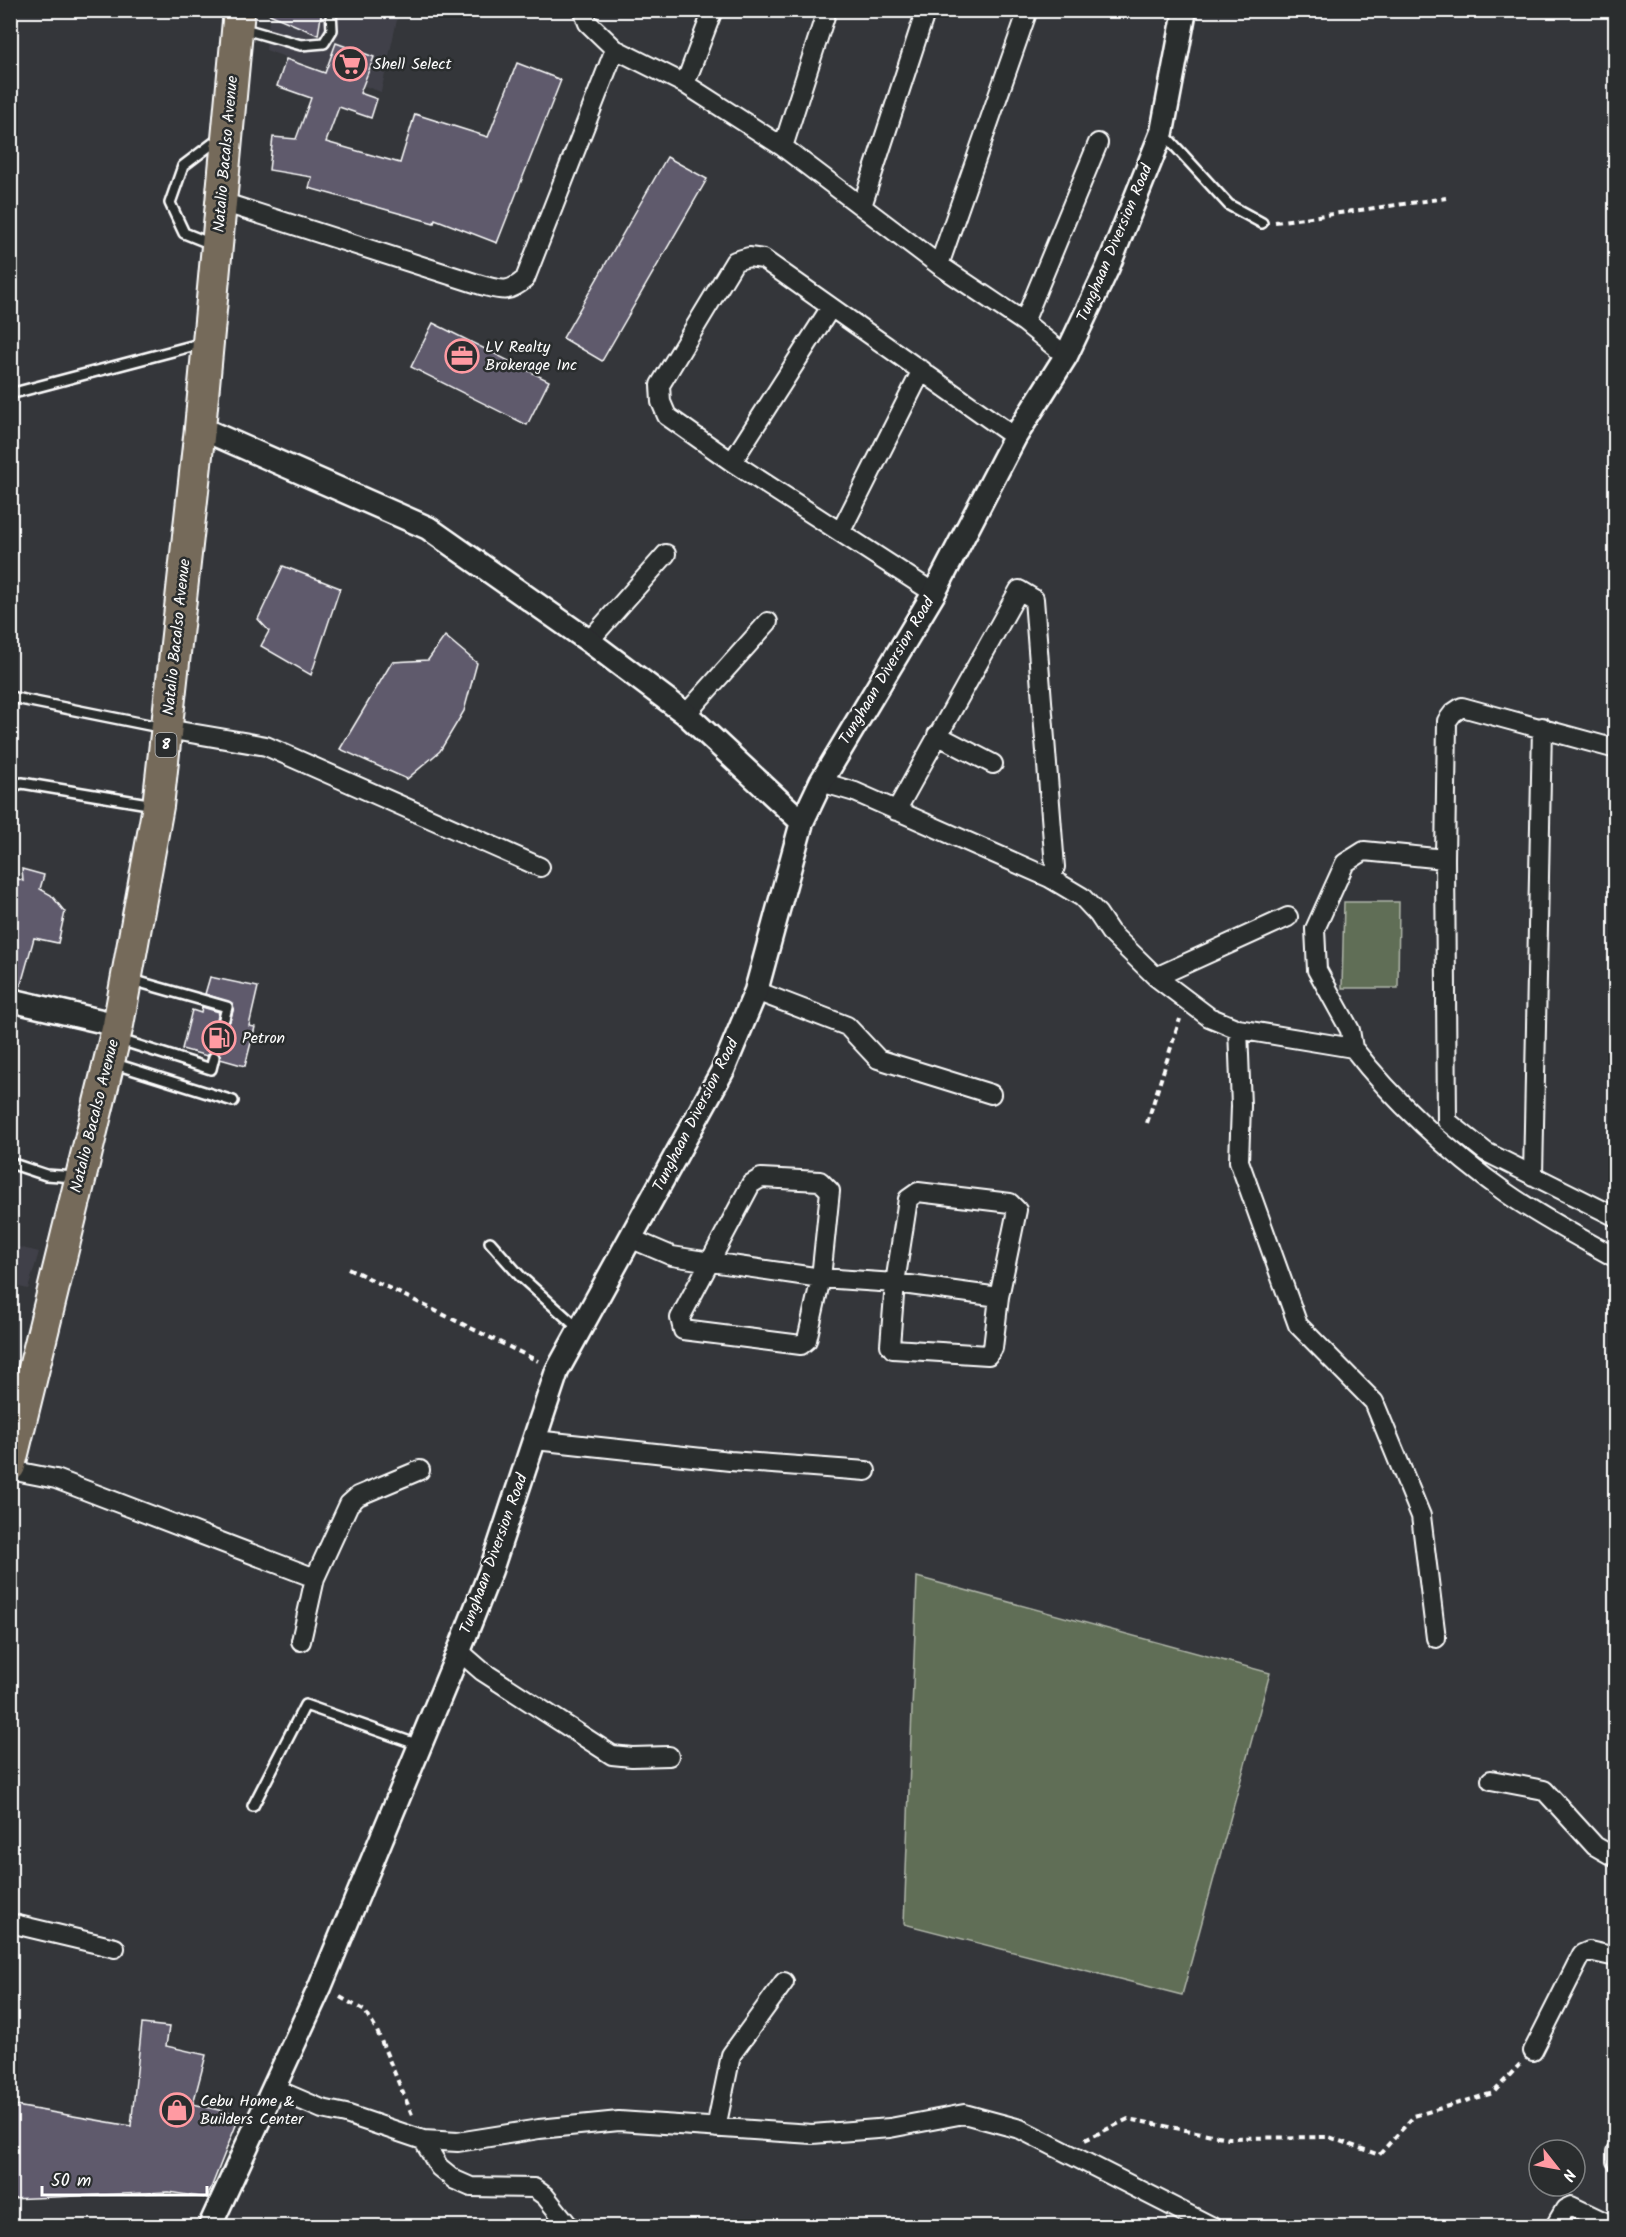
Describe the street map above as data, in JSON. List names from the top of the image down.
{
  "streets": {
    "highway": ["Natalio Bacalso Avenue", "8"],
    "street": ["Tunghaan Diversion Road"]
  },
  "places": {
    "supermarket": ["Shell Select"],
    "office": ["LV Realty Brokerage Inc"],
    "fuel station": ["Petron"],
    "shop": ["Cebu Home & Builders Center"]
  },
  "scale_bar": "50 m",
  "north": "bottom right"
}
